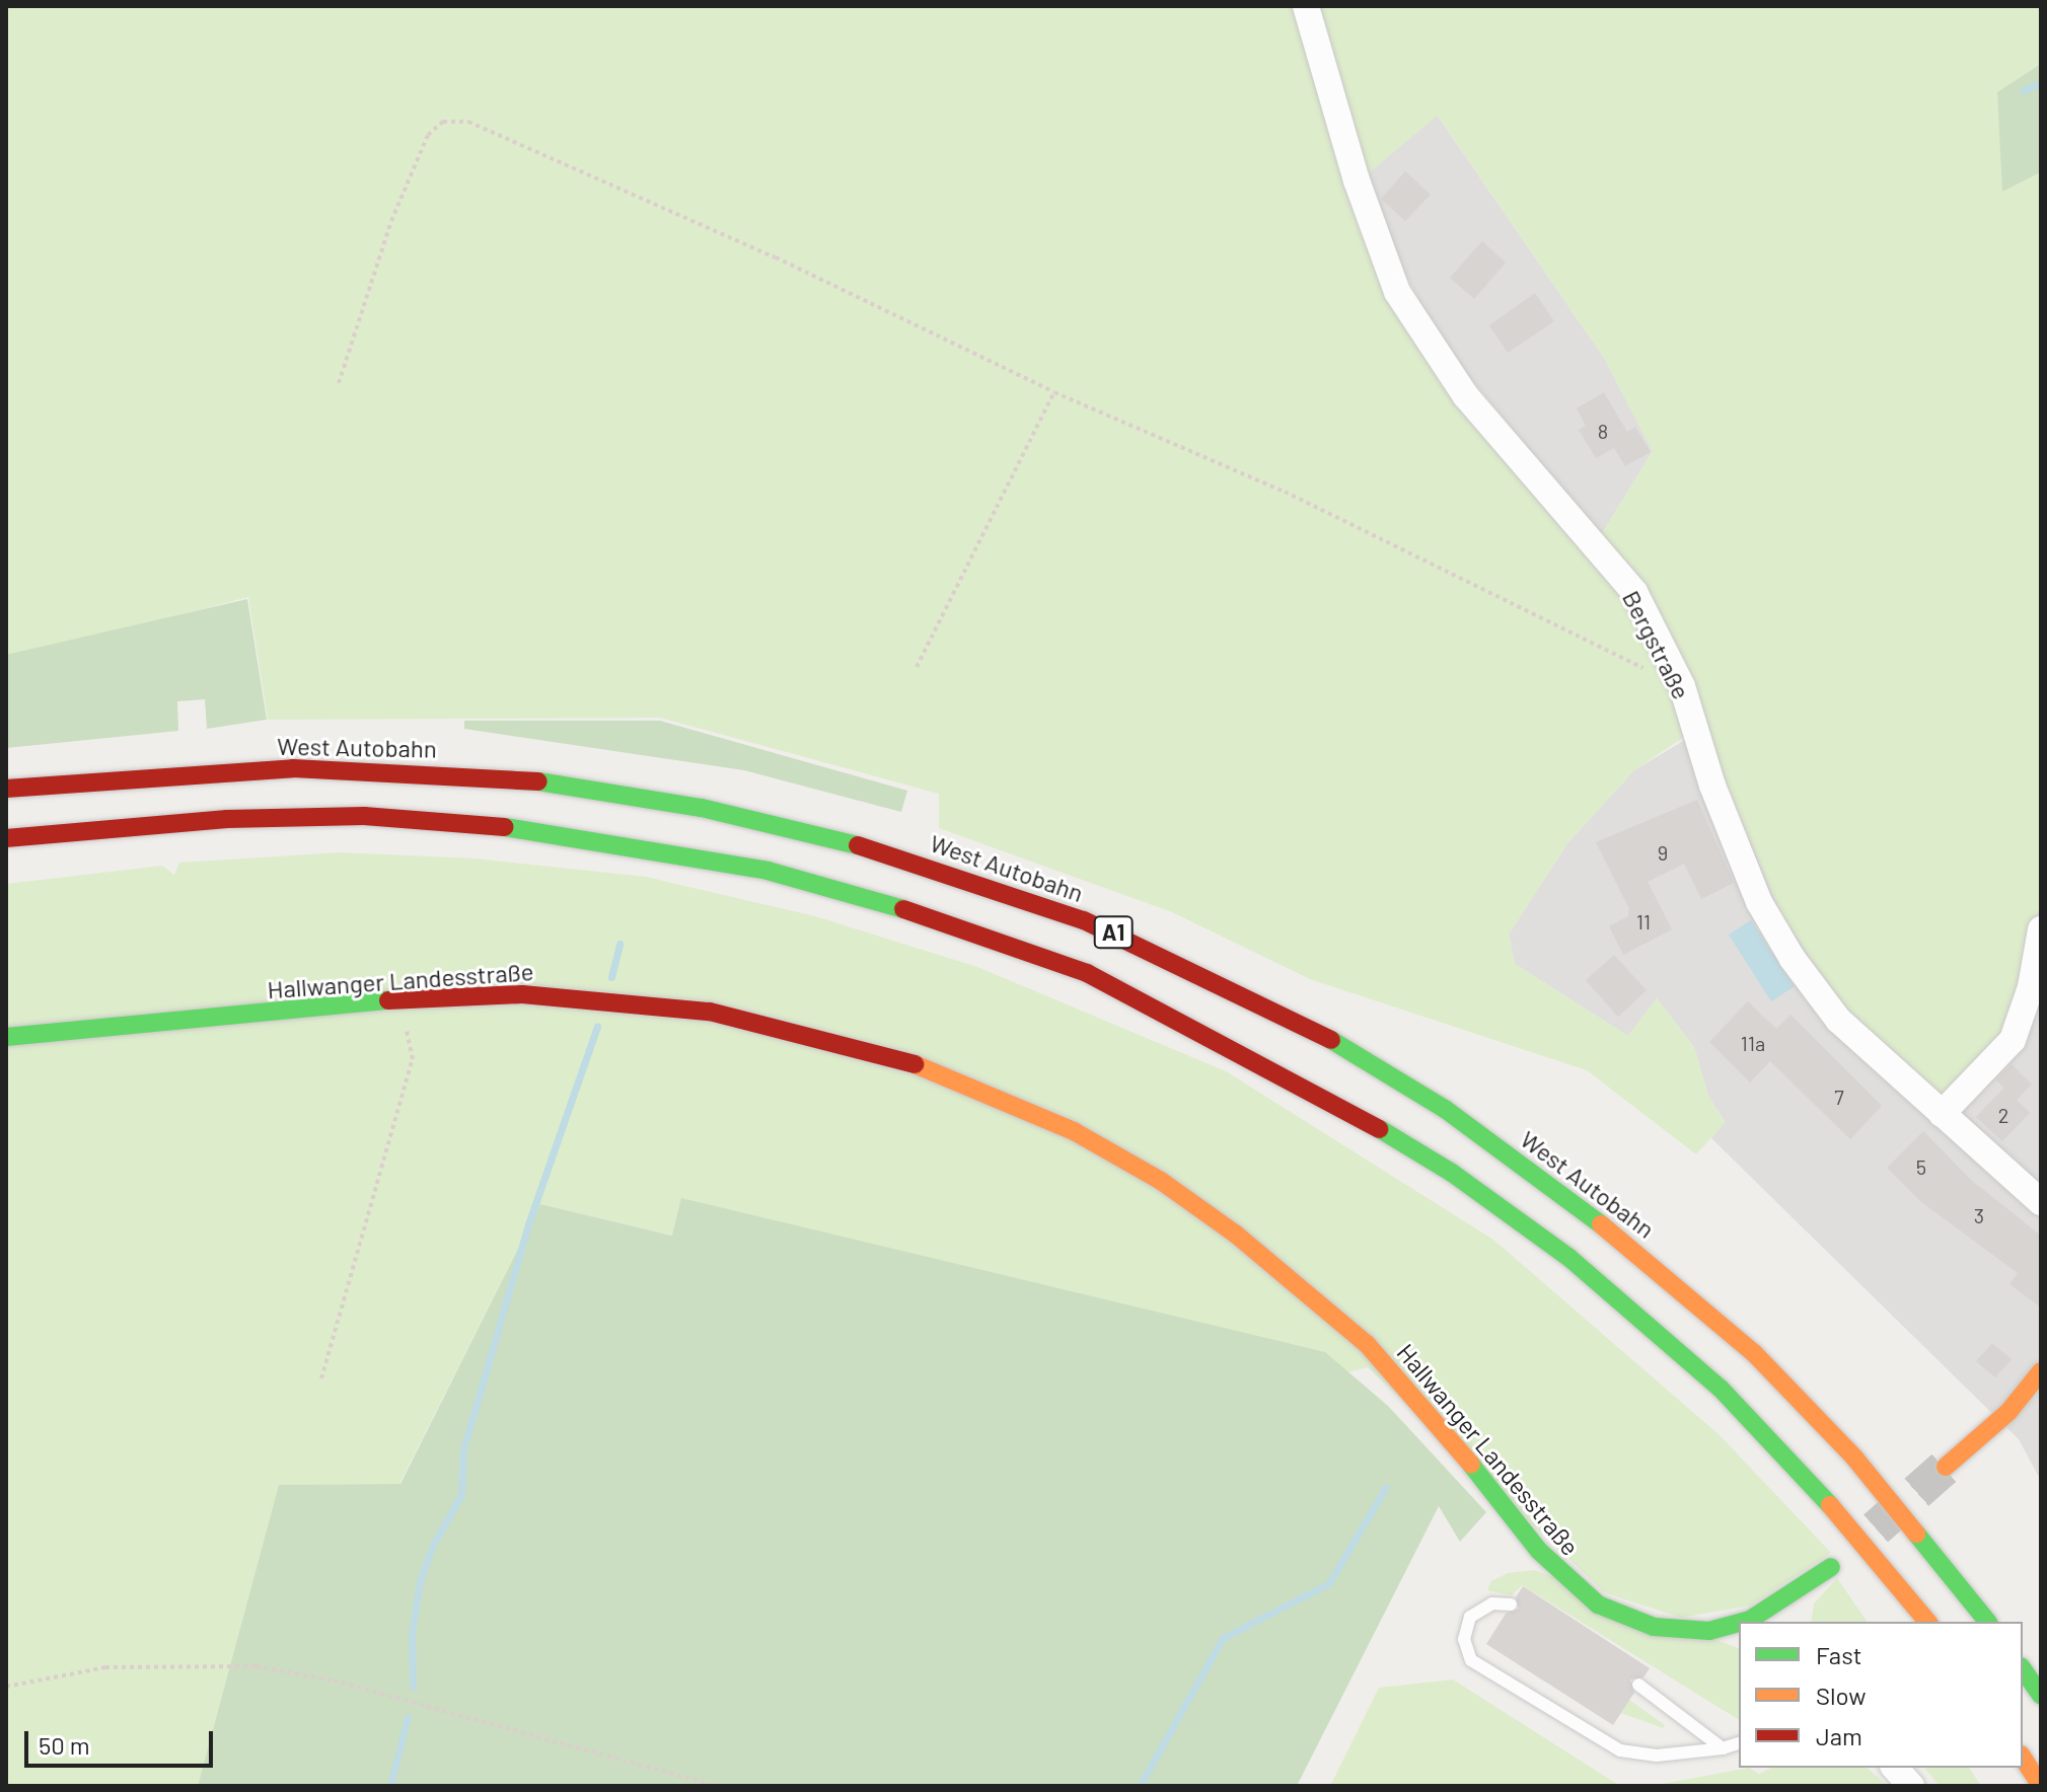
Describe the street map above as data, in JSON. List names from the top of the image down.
{
  "streets": {
    "main road": ["West Autobahn", "A1", "Hallwanger Landesstraße"],
    "street": ["Bergstraße"]
  },
  "house_numbers": [
    "8",
    "9",
    "11",
    "11a",
    "7",
    "2",
    "5",
    "3"
  ],
  "legend": ["Fast", "Slow", "Jam"],
  "scale_bar": "50 m"
}
